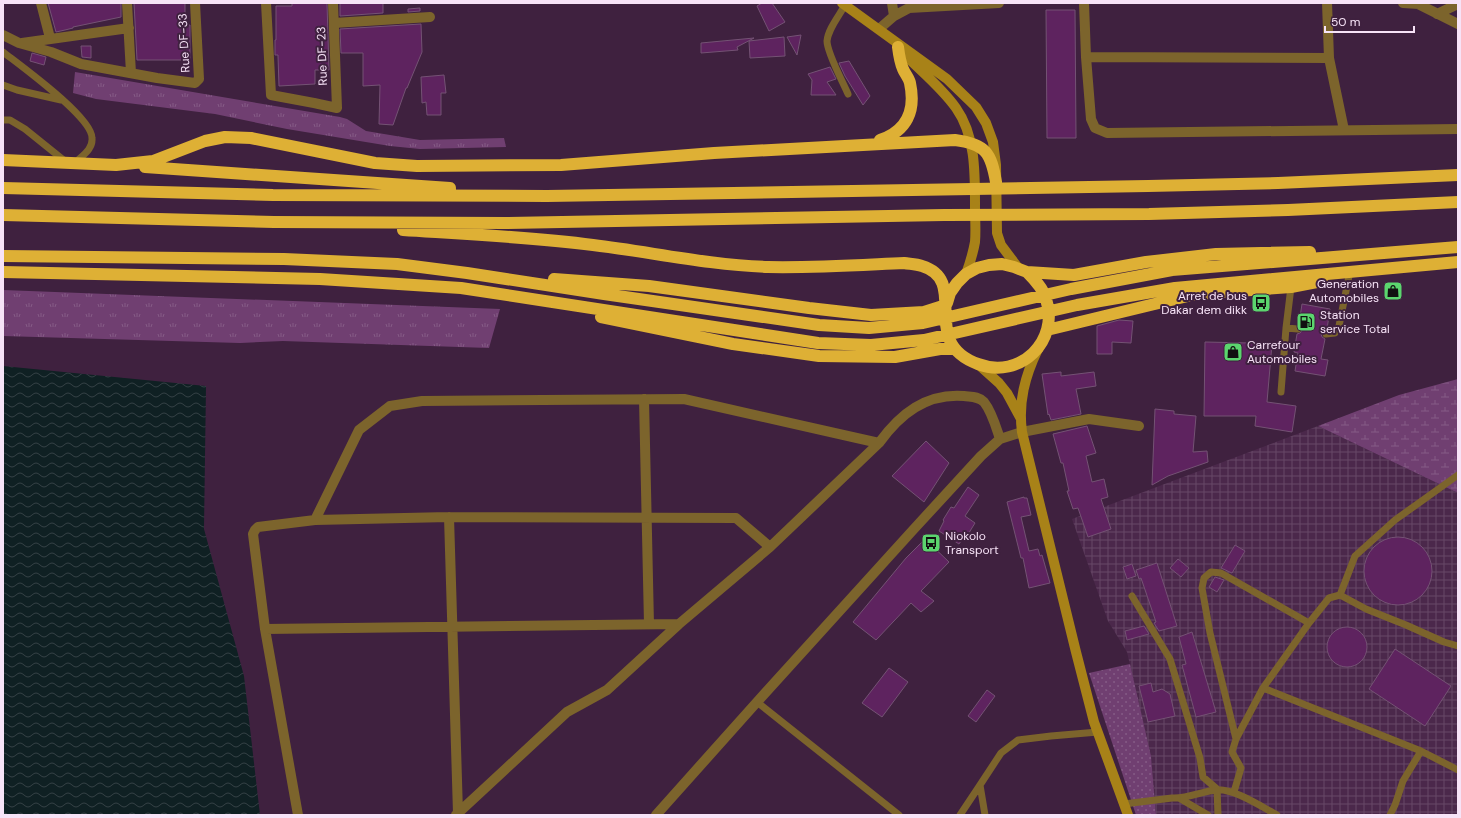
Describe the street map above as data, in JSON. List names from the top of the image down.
{
  "streets": {
    "street": ["Rue DF-33", "Rue DF-23"]
  },
  "places": {
    "shop": ["Generation Automobiles", "Carrefour Automobiles"],
    "bus stop": ["Arret de bus Dakar dem dikk", "Niokolo Transport"],
    "fuel station": ["Station service Total"]
  },
  "scale_bar": "50 m"
}
